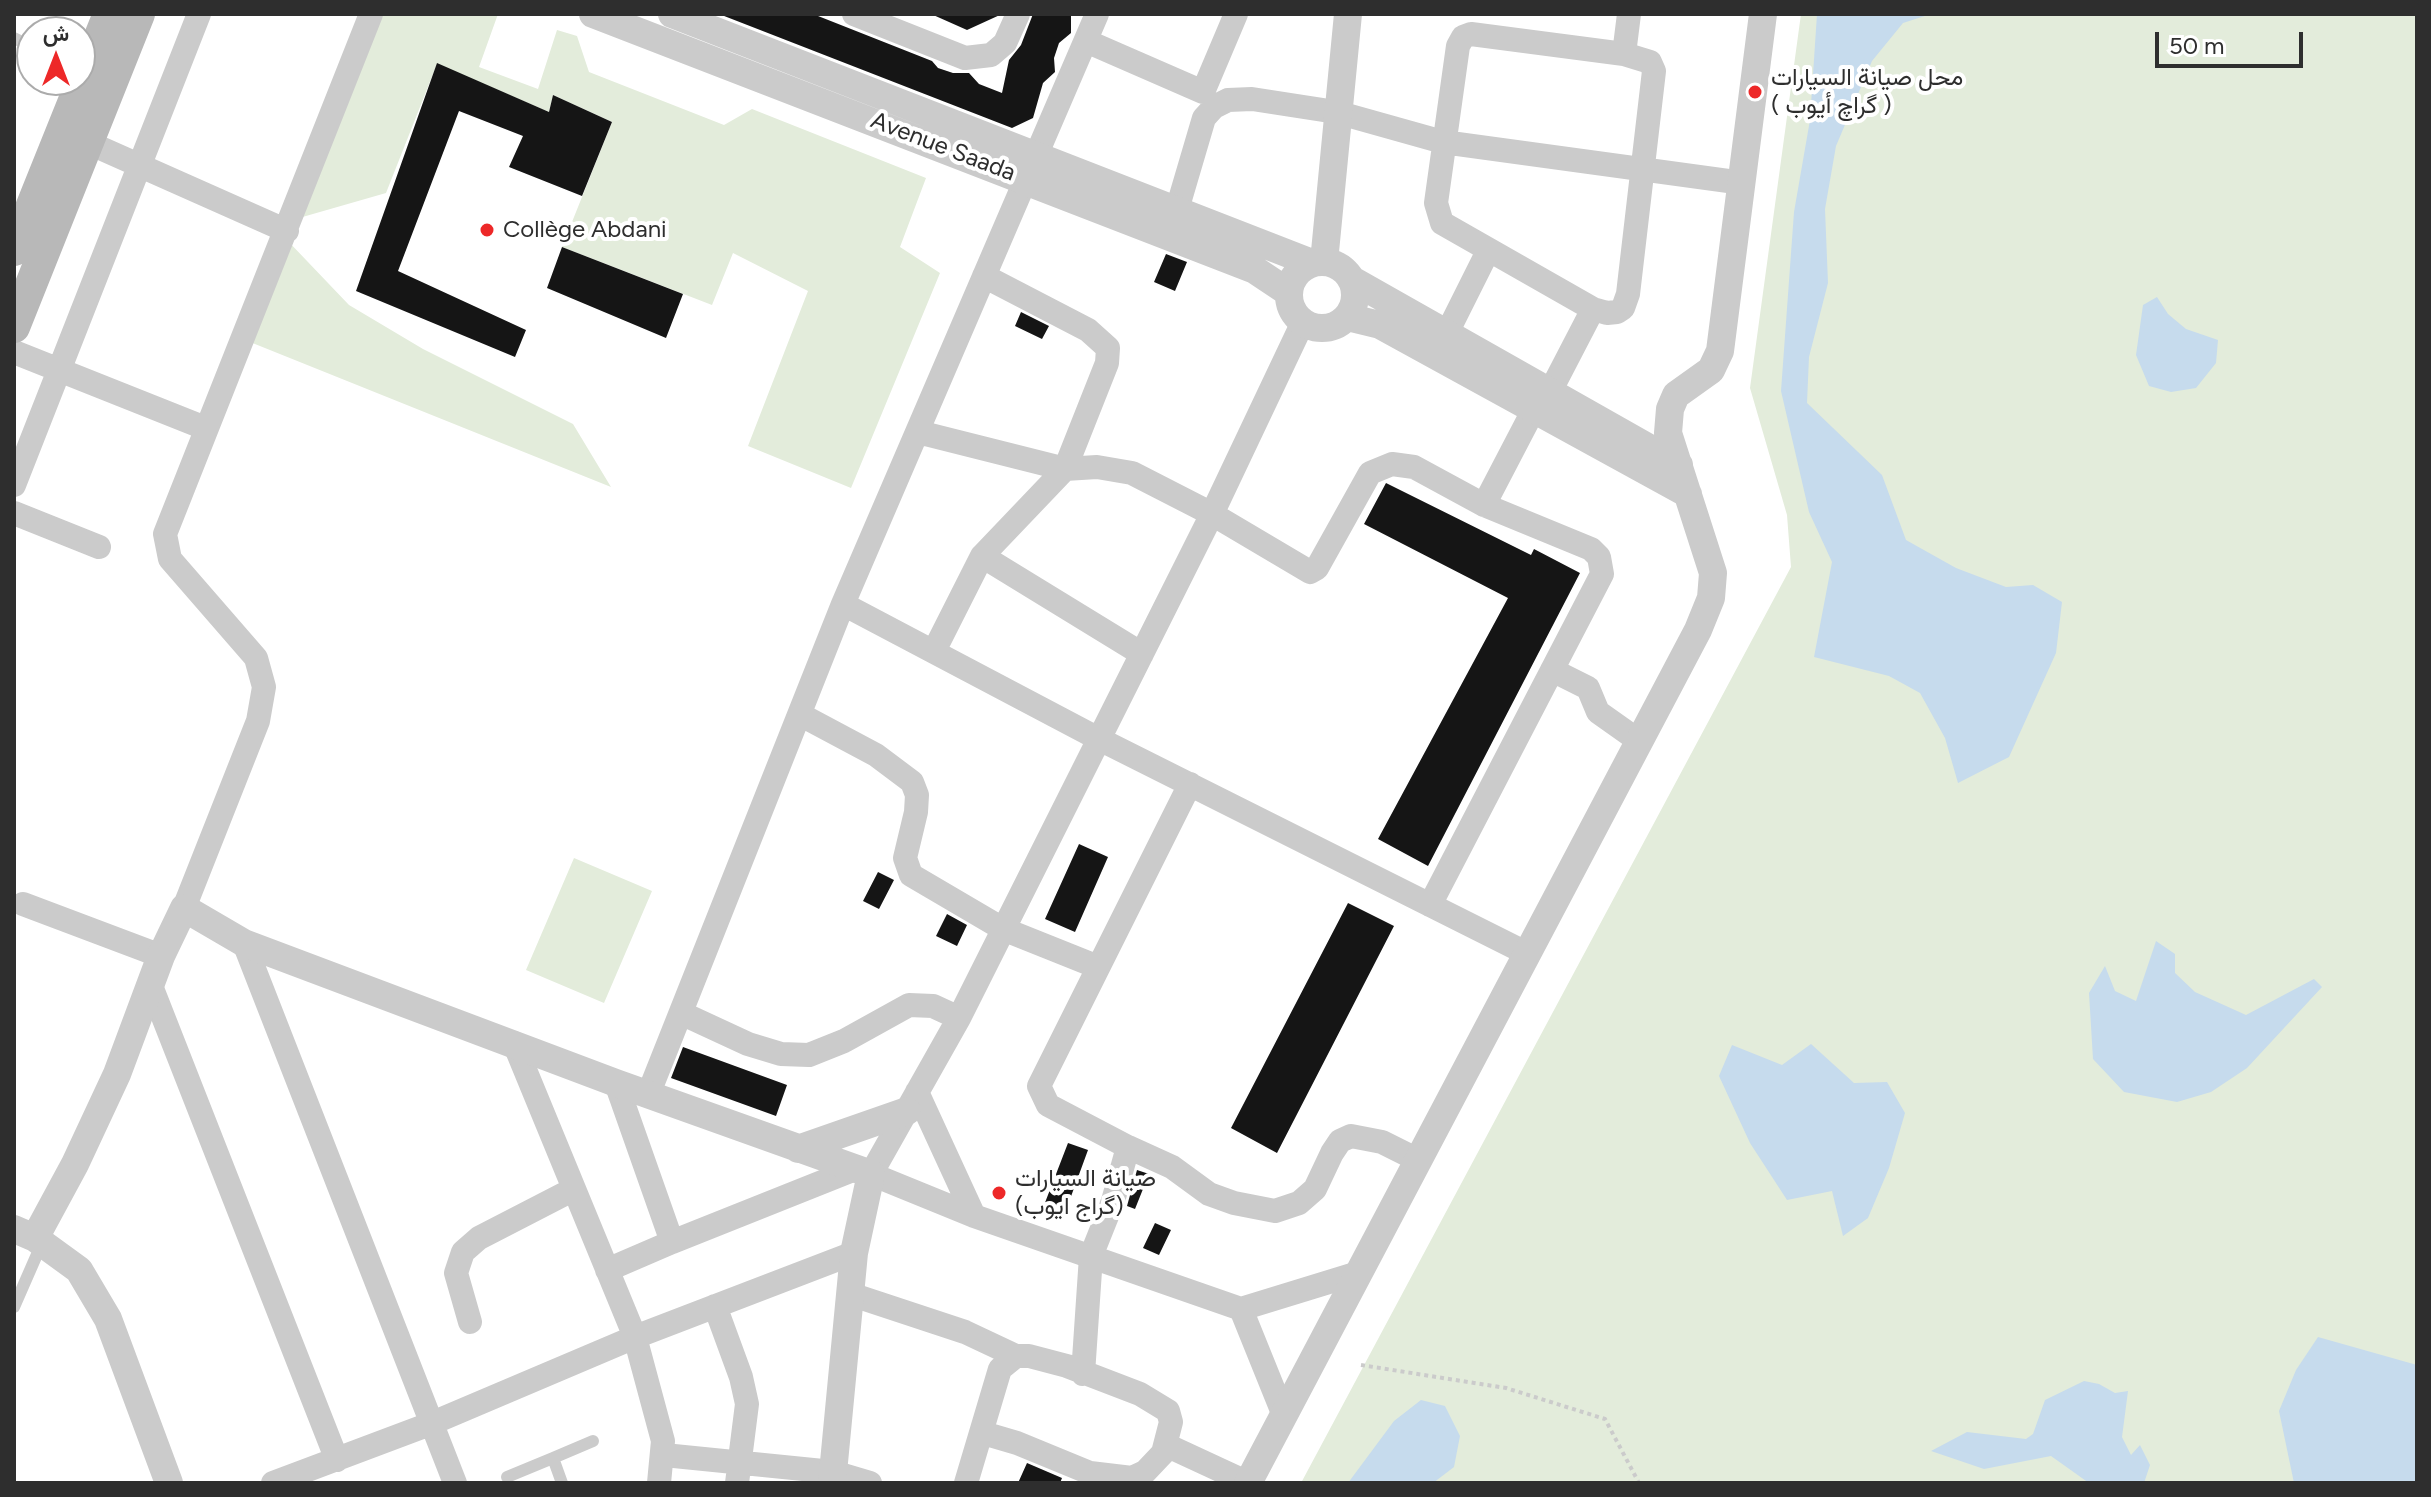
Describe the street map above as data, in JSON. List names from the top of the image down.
{
  "streets": {
    "street": ["Avenue Saada"]
  },
  "places": ["محل صيانة السيارات ( گراچ أيوب )", "Collège Abdani", "صيانة السيارات (گراج ايوب)"],
  "scale_bar": "50 m",
  "north": "top"
}
